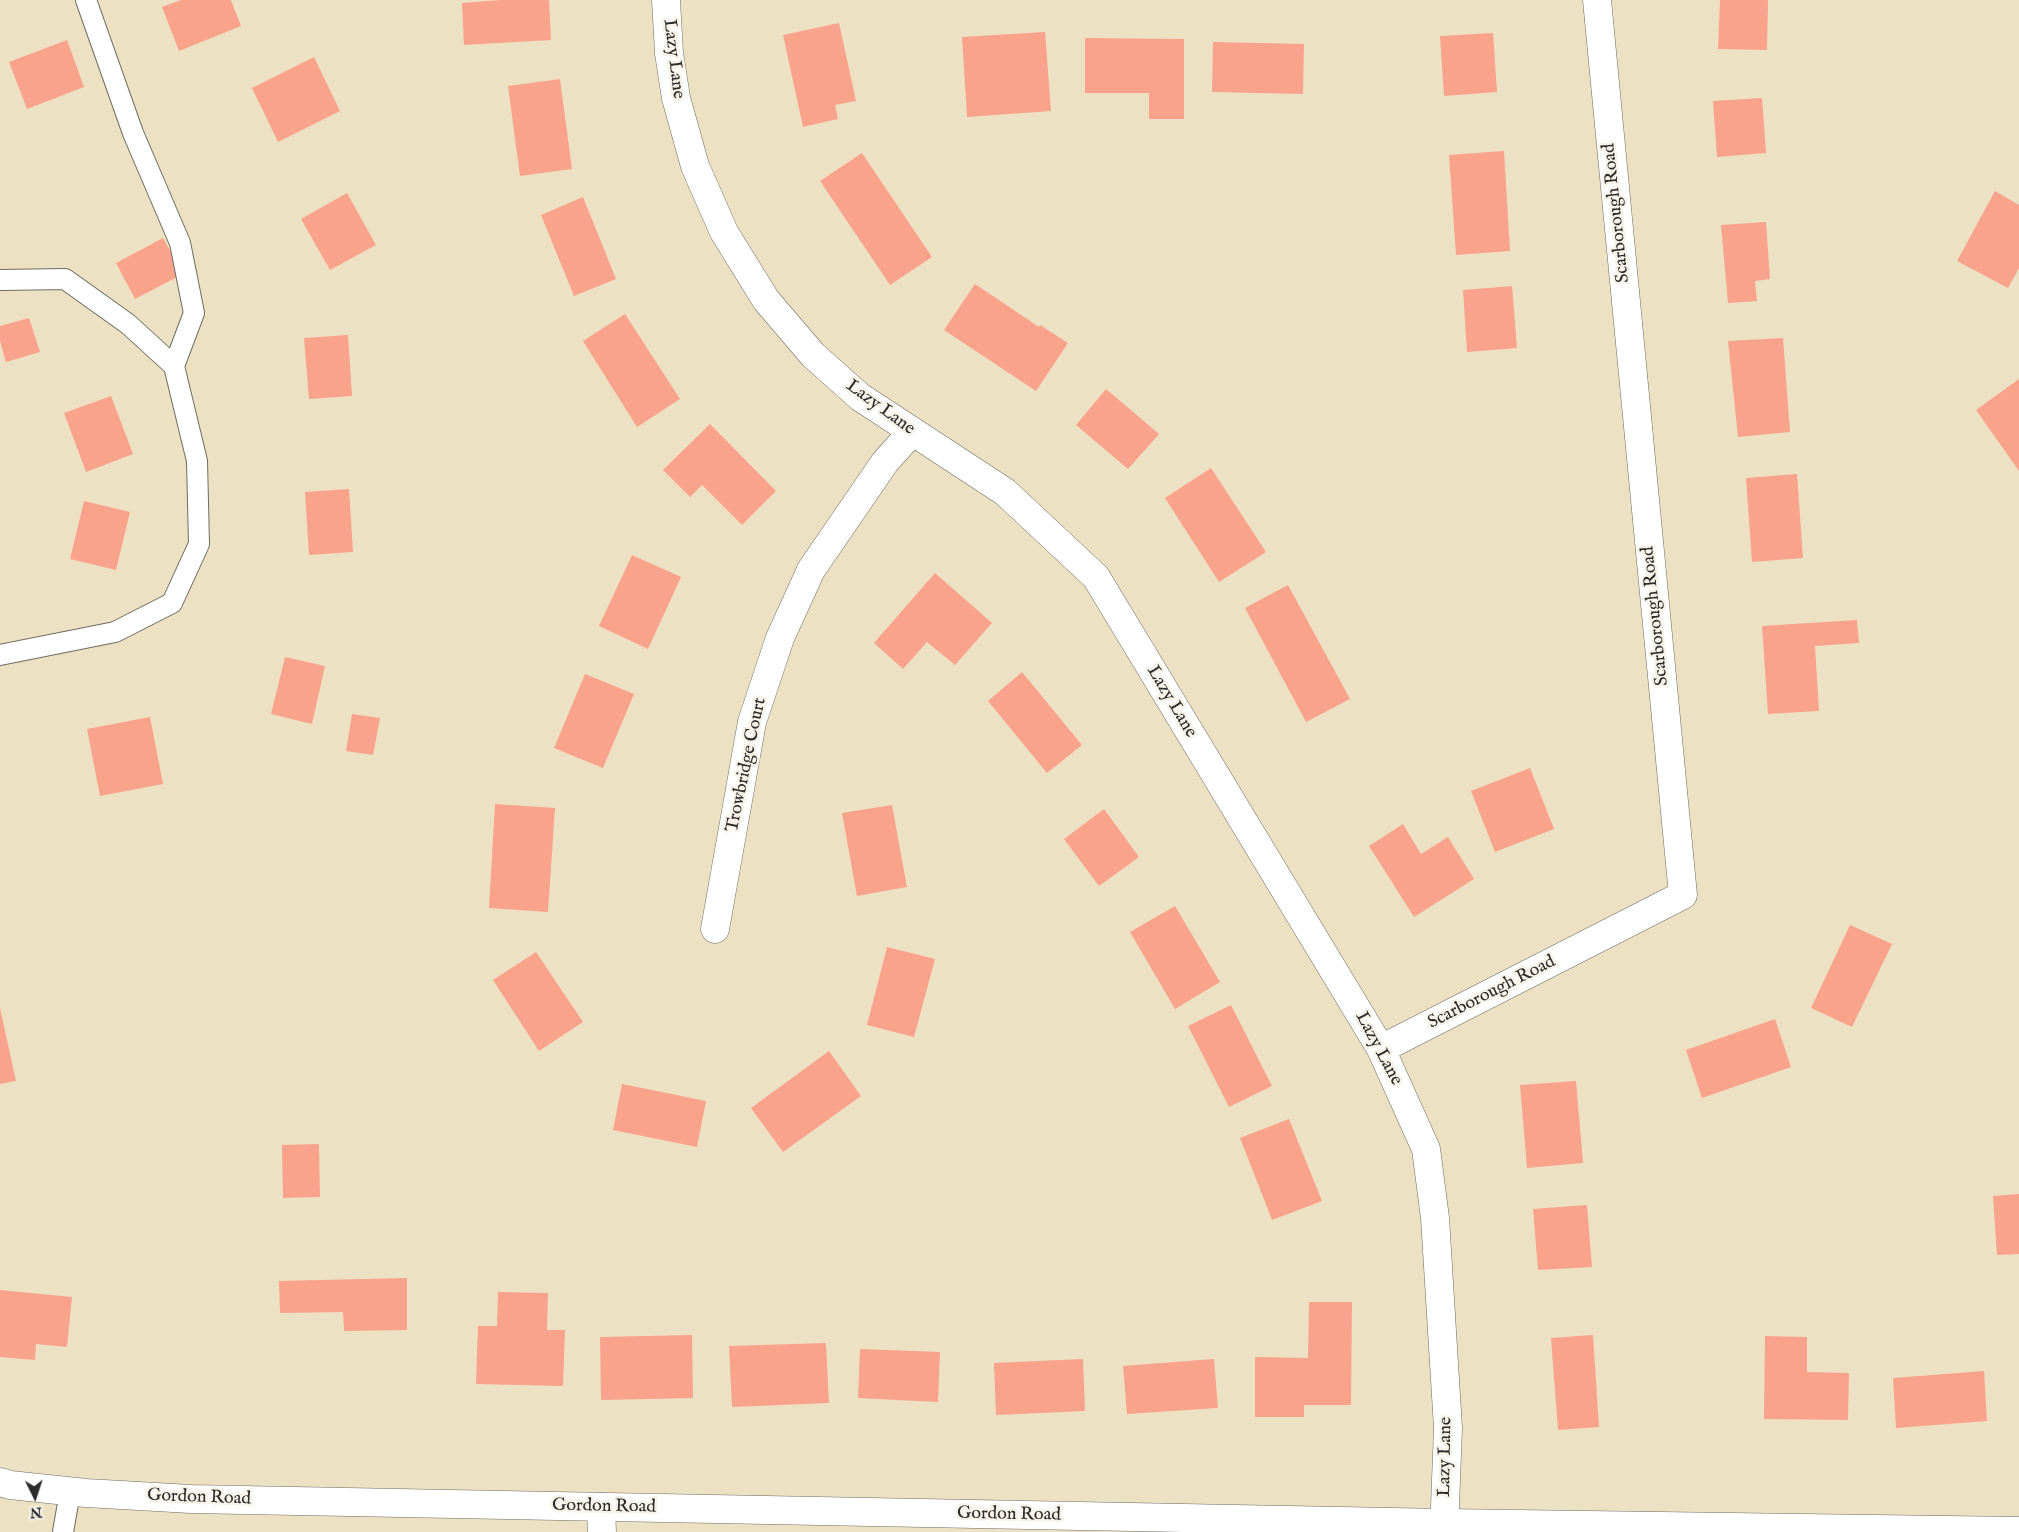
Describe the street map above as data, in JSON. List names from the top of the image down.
{
  "streets": {
    "street": [
      "Lazy Lane",
      "Scarborough Road",
      "Trowbridge Court",
      "Gordon Road"
    ]
  },
  "crossings": [
    ["Lazy Lane", "Scarborough Road"],
    ["Lazy Lane", "Trowbridge Court"],
    ["Lazy Lane", "Gordon Road"]
  ],
  "north": "bottom"
}
